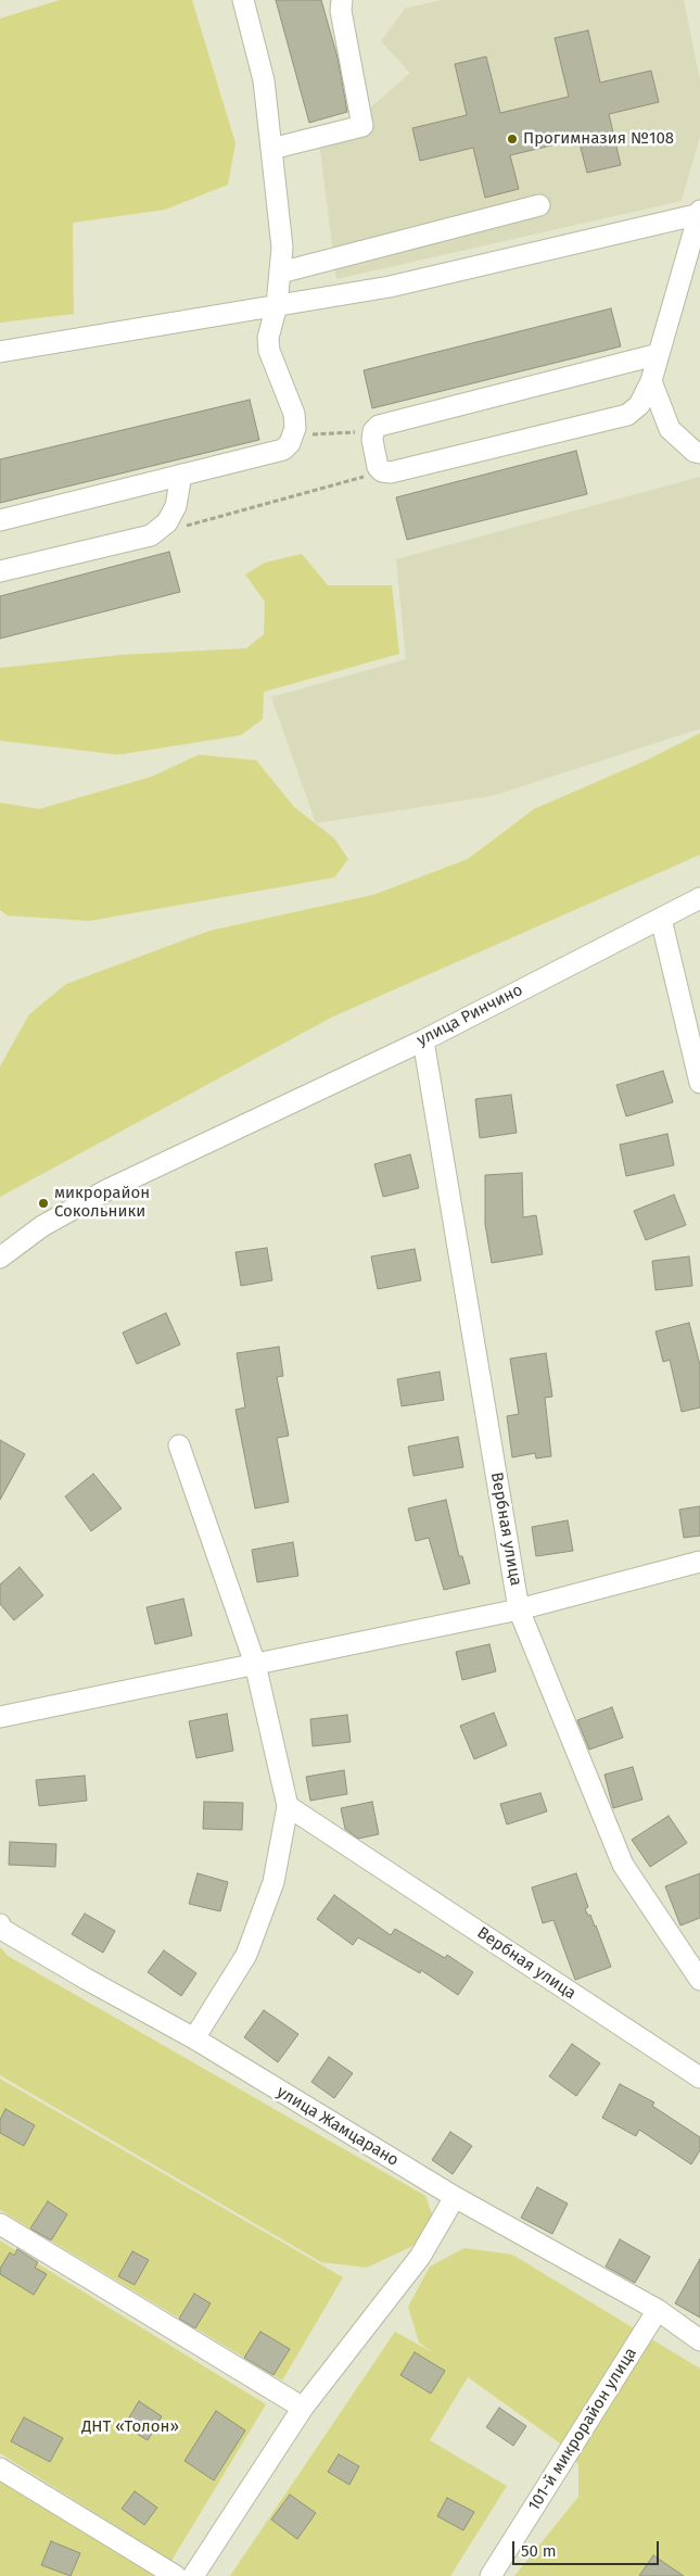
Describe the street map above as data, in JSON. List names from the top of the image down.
{
  "streets": {
    "street": [
      "улица Ринчино",
      "Вербная улица",
      "улица Жамцарано",
      "101-й микрорайон улица"
    ]
  },
  "crossings": [
    ["улица Ринчино", "Вербная улица"],
    ["улица Жамцарано", "101-й микрорайон улица"]
  ],
  "parks": ["ДНТ «Толон»"],
  "places": ["Прогимназия №108", "микрорайон Сокольники"],
  "scale_bar": "50 m"
}
